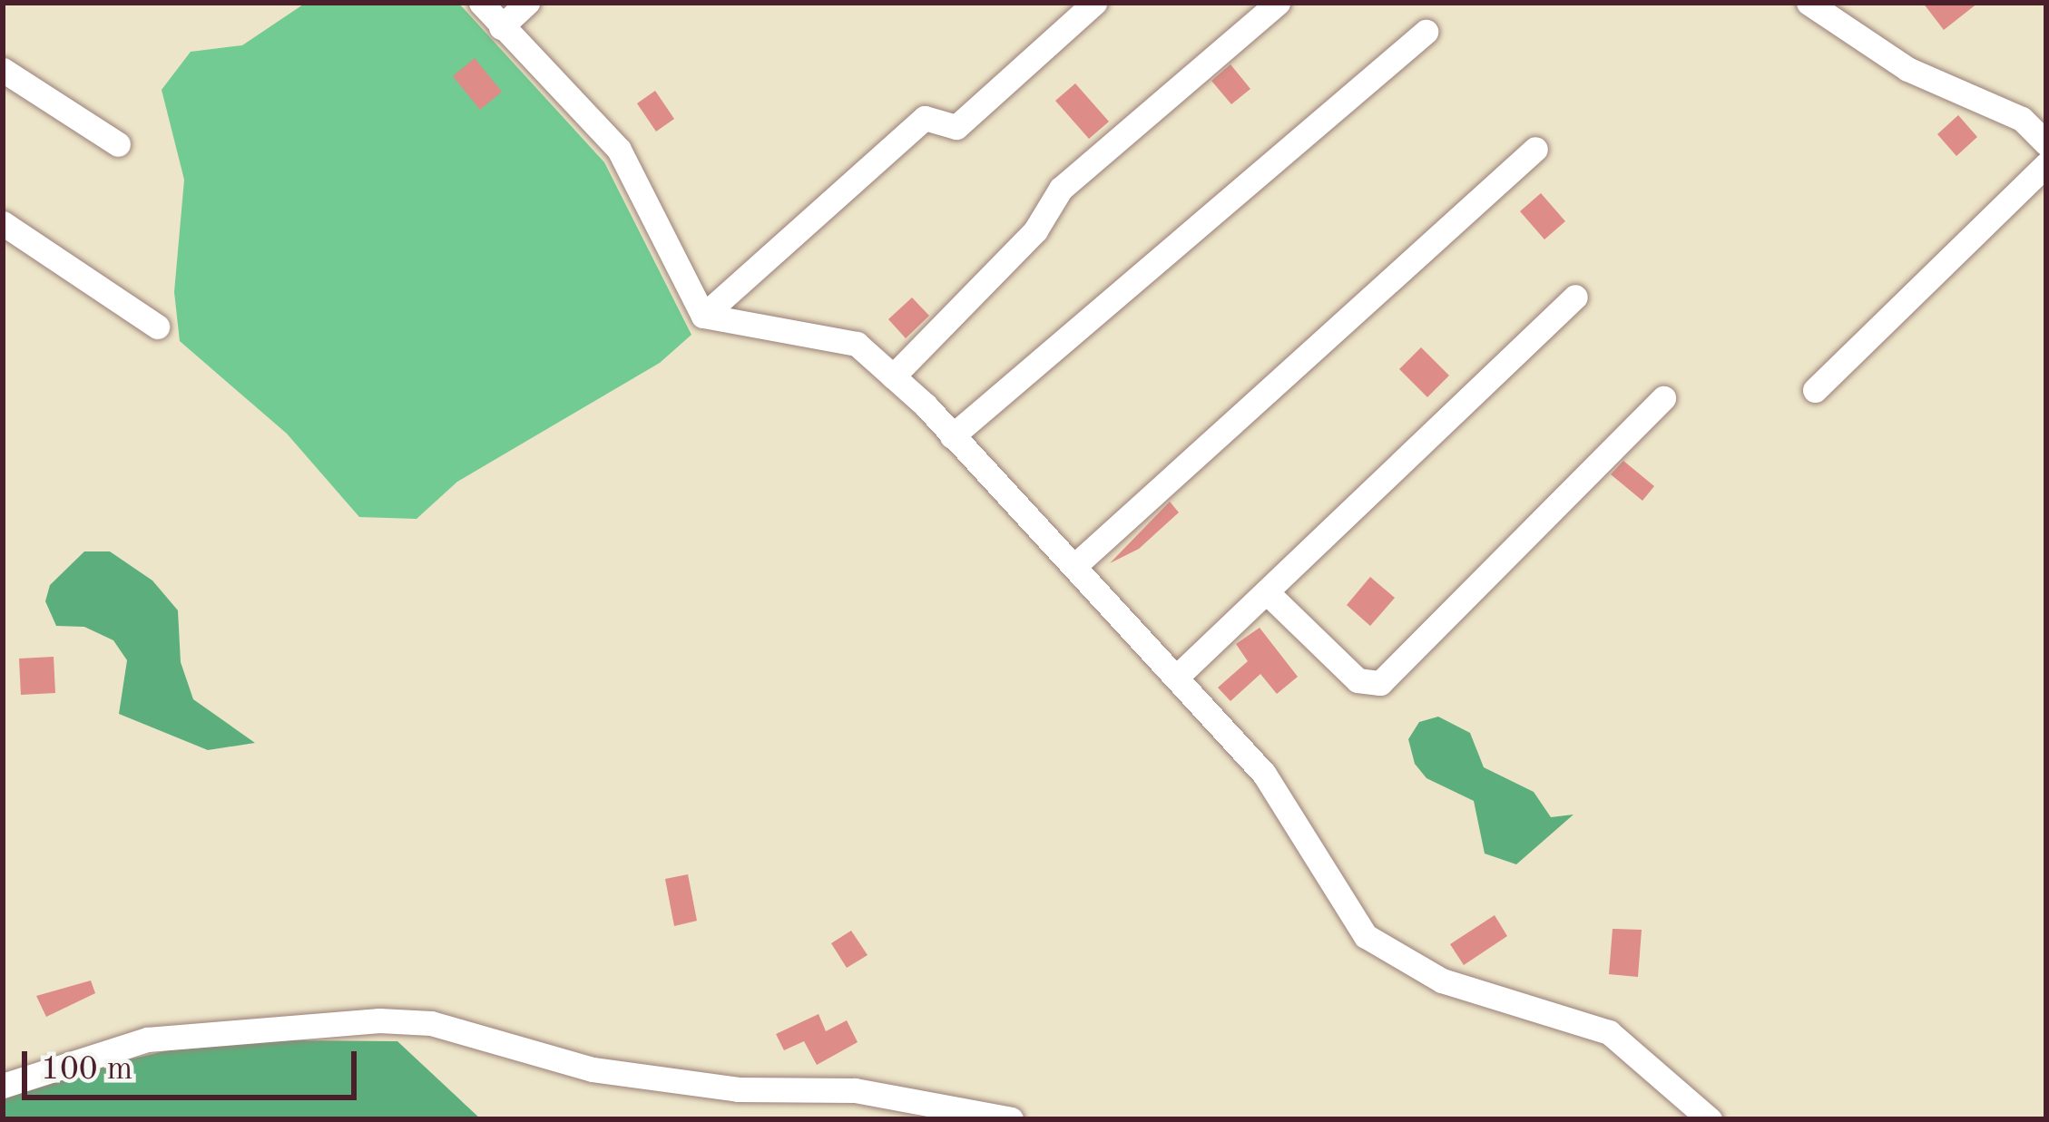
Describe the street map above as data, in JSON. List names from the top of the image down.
{
  "scale_bar": "100 m"
}
